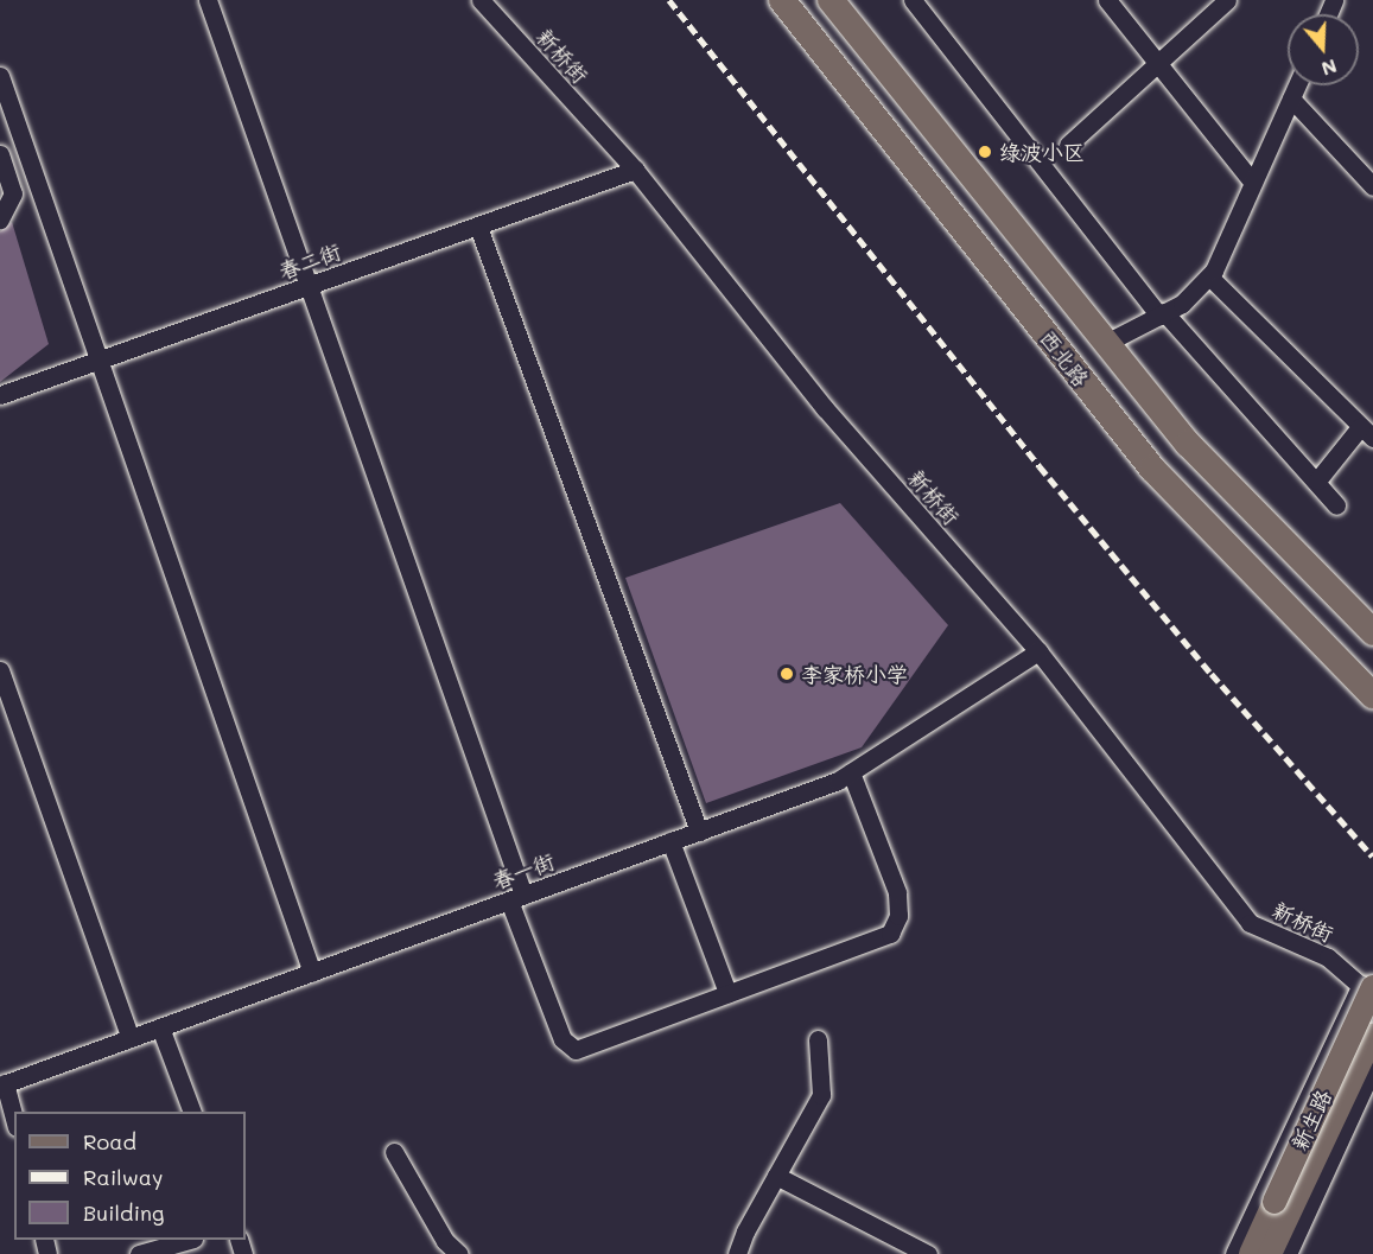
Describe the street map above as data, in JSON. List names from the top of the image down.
{
  "streets": {
    "highway": ["西北路"],
    "main road": ["新生路"],
    "street": ["新桥街", "春二街", "春一街"]
  },
  "crossings": [
    ["新桥街", "春二街"],
    ["新桥街", "春一街"],
    ["新桥街", "新生路"]
  ],
  "places": ["绿波小区", "李家桥小学"],
  "legend": ["Road", "Railway", "Building"],
  "north": "bottom"
}
